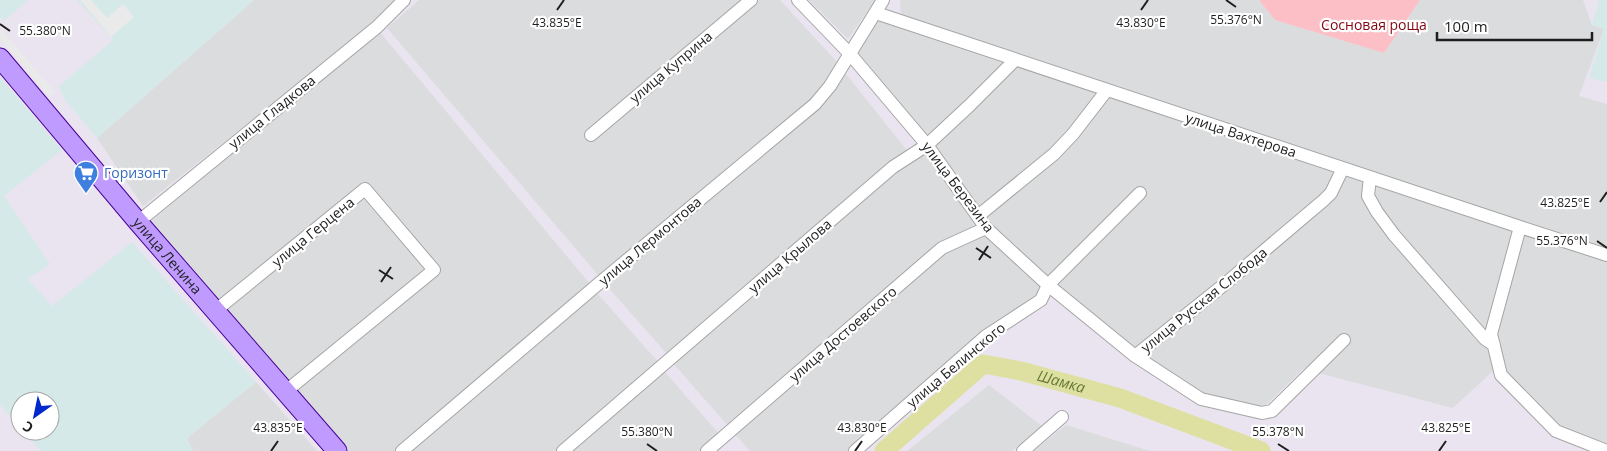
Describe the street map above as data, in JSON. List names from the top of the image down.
{
  "streets": {
    "main road": ["улица Ленина"],
    "street": [
      "улица Куприна",
      "улица Гладкова",
      "улица Вахтерова",
      "улица Березина",
      "улица Герцена",
      "улица Лермонтова",
      "улица Крылова",
      "улица Русская Слобода",
      "улица Достоевского",
      "улица Белинского"
    ]
  },
  "crossings": [
    ["улица Гладкова", "улица Ленина"],
    ["улица Вахтерова", "улица Лермонтова"],
    ["улица Вахтерова", "улица Крылова"],
    ["улица Вахтерова", "улица Русская Слобода"],
    ["улица Березина", "улица Лермонтова"],
    ["улица Березина", "улица Крылова"],
    ["улица Березина", "улица Русская Слобода"],
    ["улица Березина", "улица Достоевского"],
    ["улица Березина", "улица Белинского"],
    ["улица Герцена", "улица Ленина"]
  ],
  "water": ["Шамка"],
  "parks": ["Сосновая роща"],
  "places": {
    "supermarket": ["Горизонт"]
  },
  "scale_bar": "100 m",
  "north": "bottom left",
  "coordinates": [
    "55.376°N",
    "43.835°E",
    "43.830°E",
    "55.380°N",
    "43.825°E",
    "55.378°N"
  ]
}
